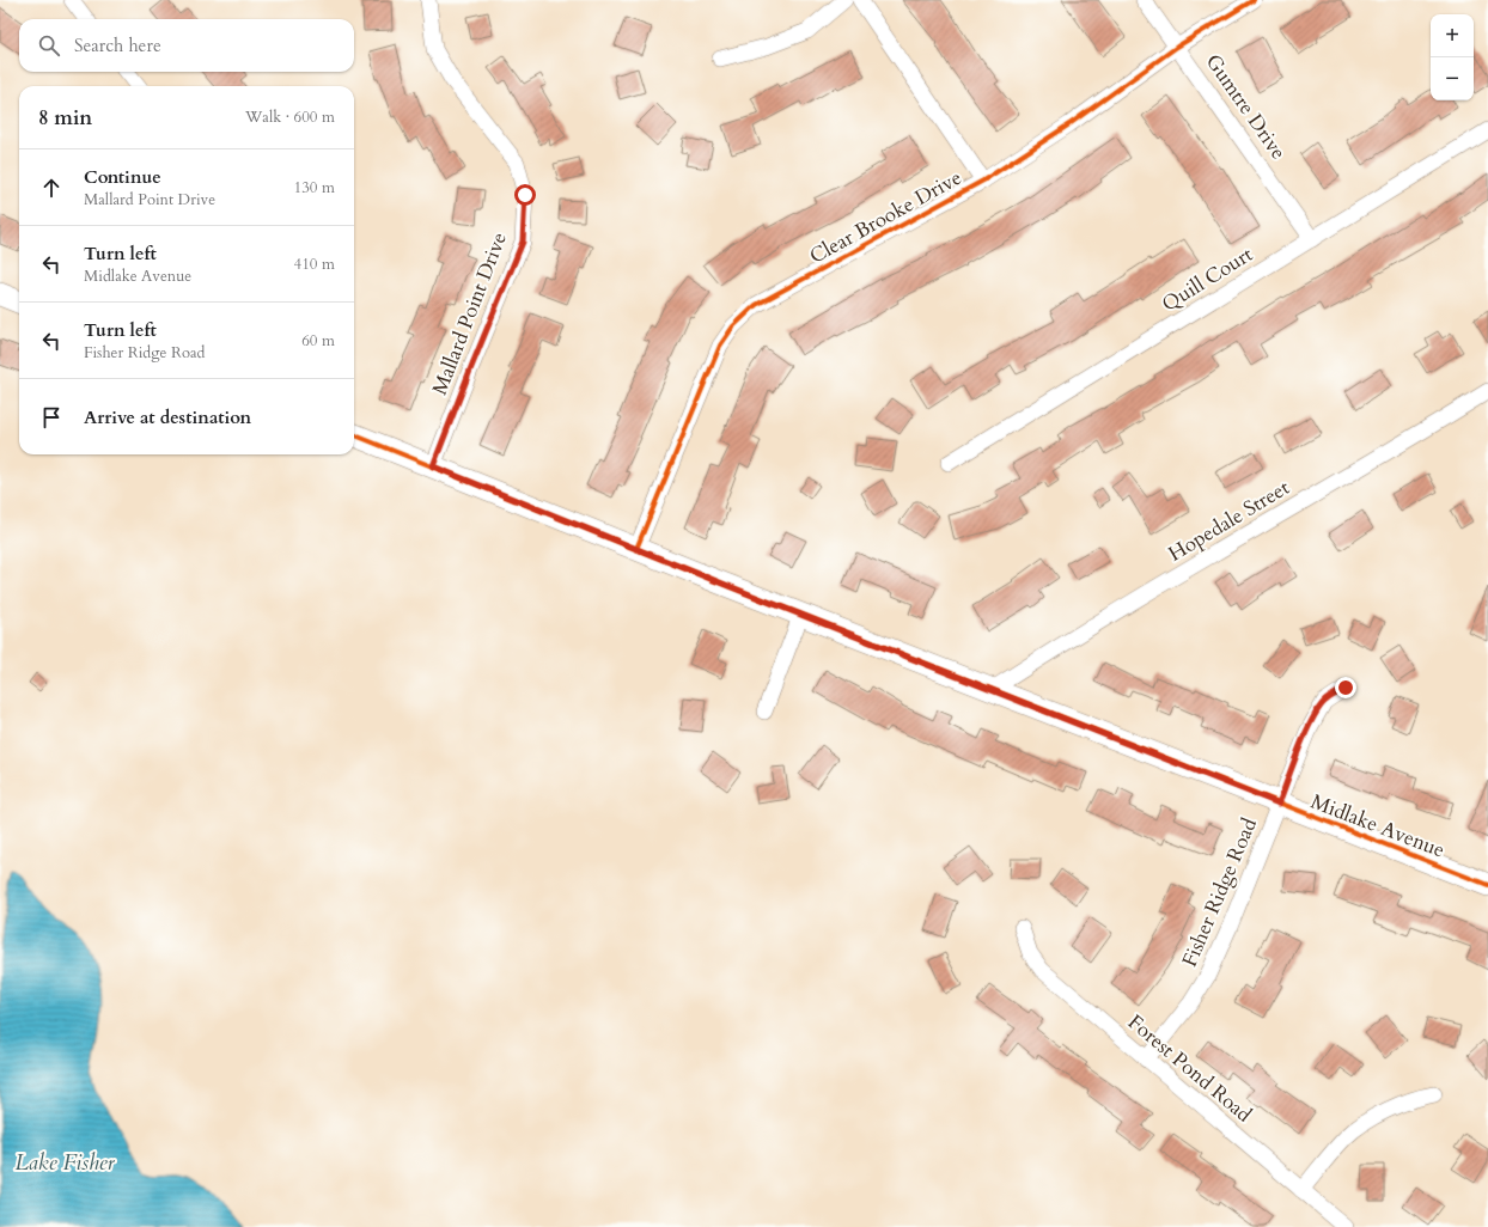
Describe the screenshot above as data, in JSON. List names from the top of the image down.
{
  "streets": {
    "street": [
      "Gumtre Drive",
      "Clear Brooke Drive",
      "Quill Court",
      "Mallard Point Drive",
      "Hopedale Street",
      "Midlake Avenue",
      "Fisher Ridge Road",
      "Forest Pond Road"
    ]
  },
  "crossings": [
    ["Gumtre Drive", "Clear Brooke Drive"],
    ["Gumtre Drive", "Quill Court"],
    ["Clear Brooke Drive", "Midlake Avenue"],
    ["Mallard Point Drive", "Midlake Avenue"],
    ["Hopedale Street", "Midlake Avenue"],
    ["Midlake Avenue", "Fisher Ridge Road"],
    ["Fisher Ridge Road", "Forest Pond Road"]
  ],
  "water": ["Lake Fisher"],
  "page": {
    "map_buttons": ["+", "−"],
    "search": "Search here",
    "heading": ["8 min", "Walk · 600 m"],
    "list": [
      ["Continue", "Mallard Point Drive", "130 m"],
      ["Turn left", "Midlake Avenue", "410 m"],
      ["Turn left", "Fisher Ridge Road", "60 m"],
      "Arrive at destination"
    ]
  }
}
